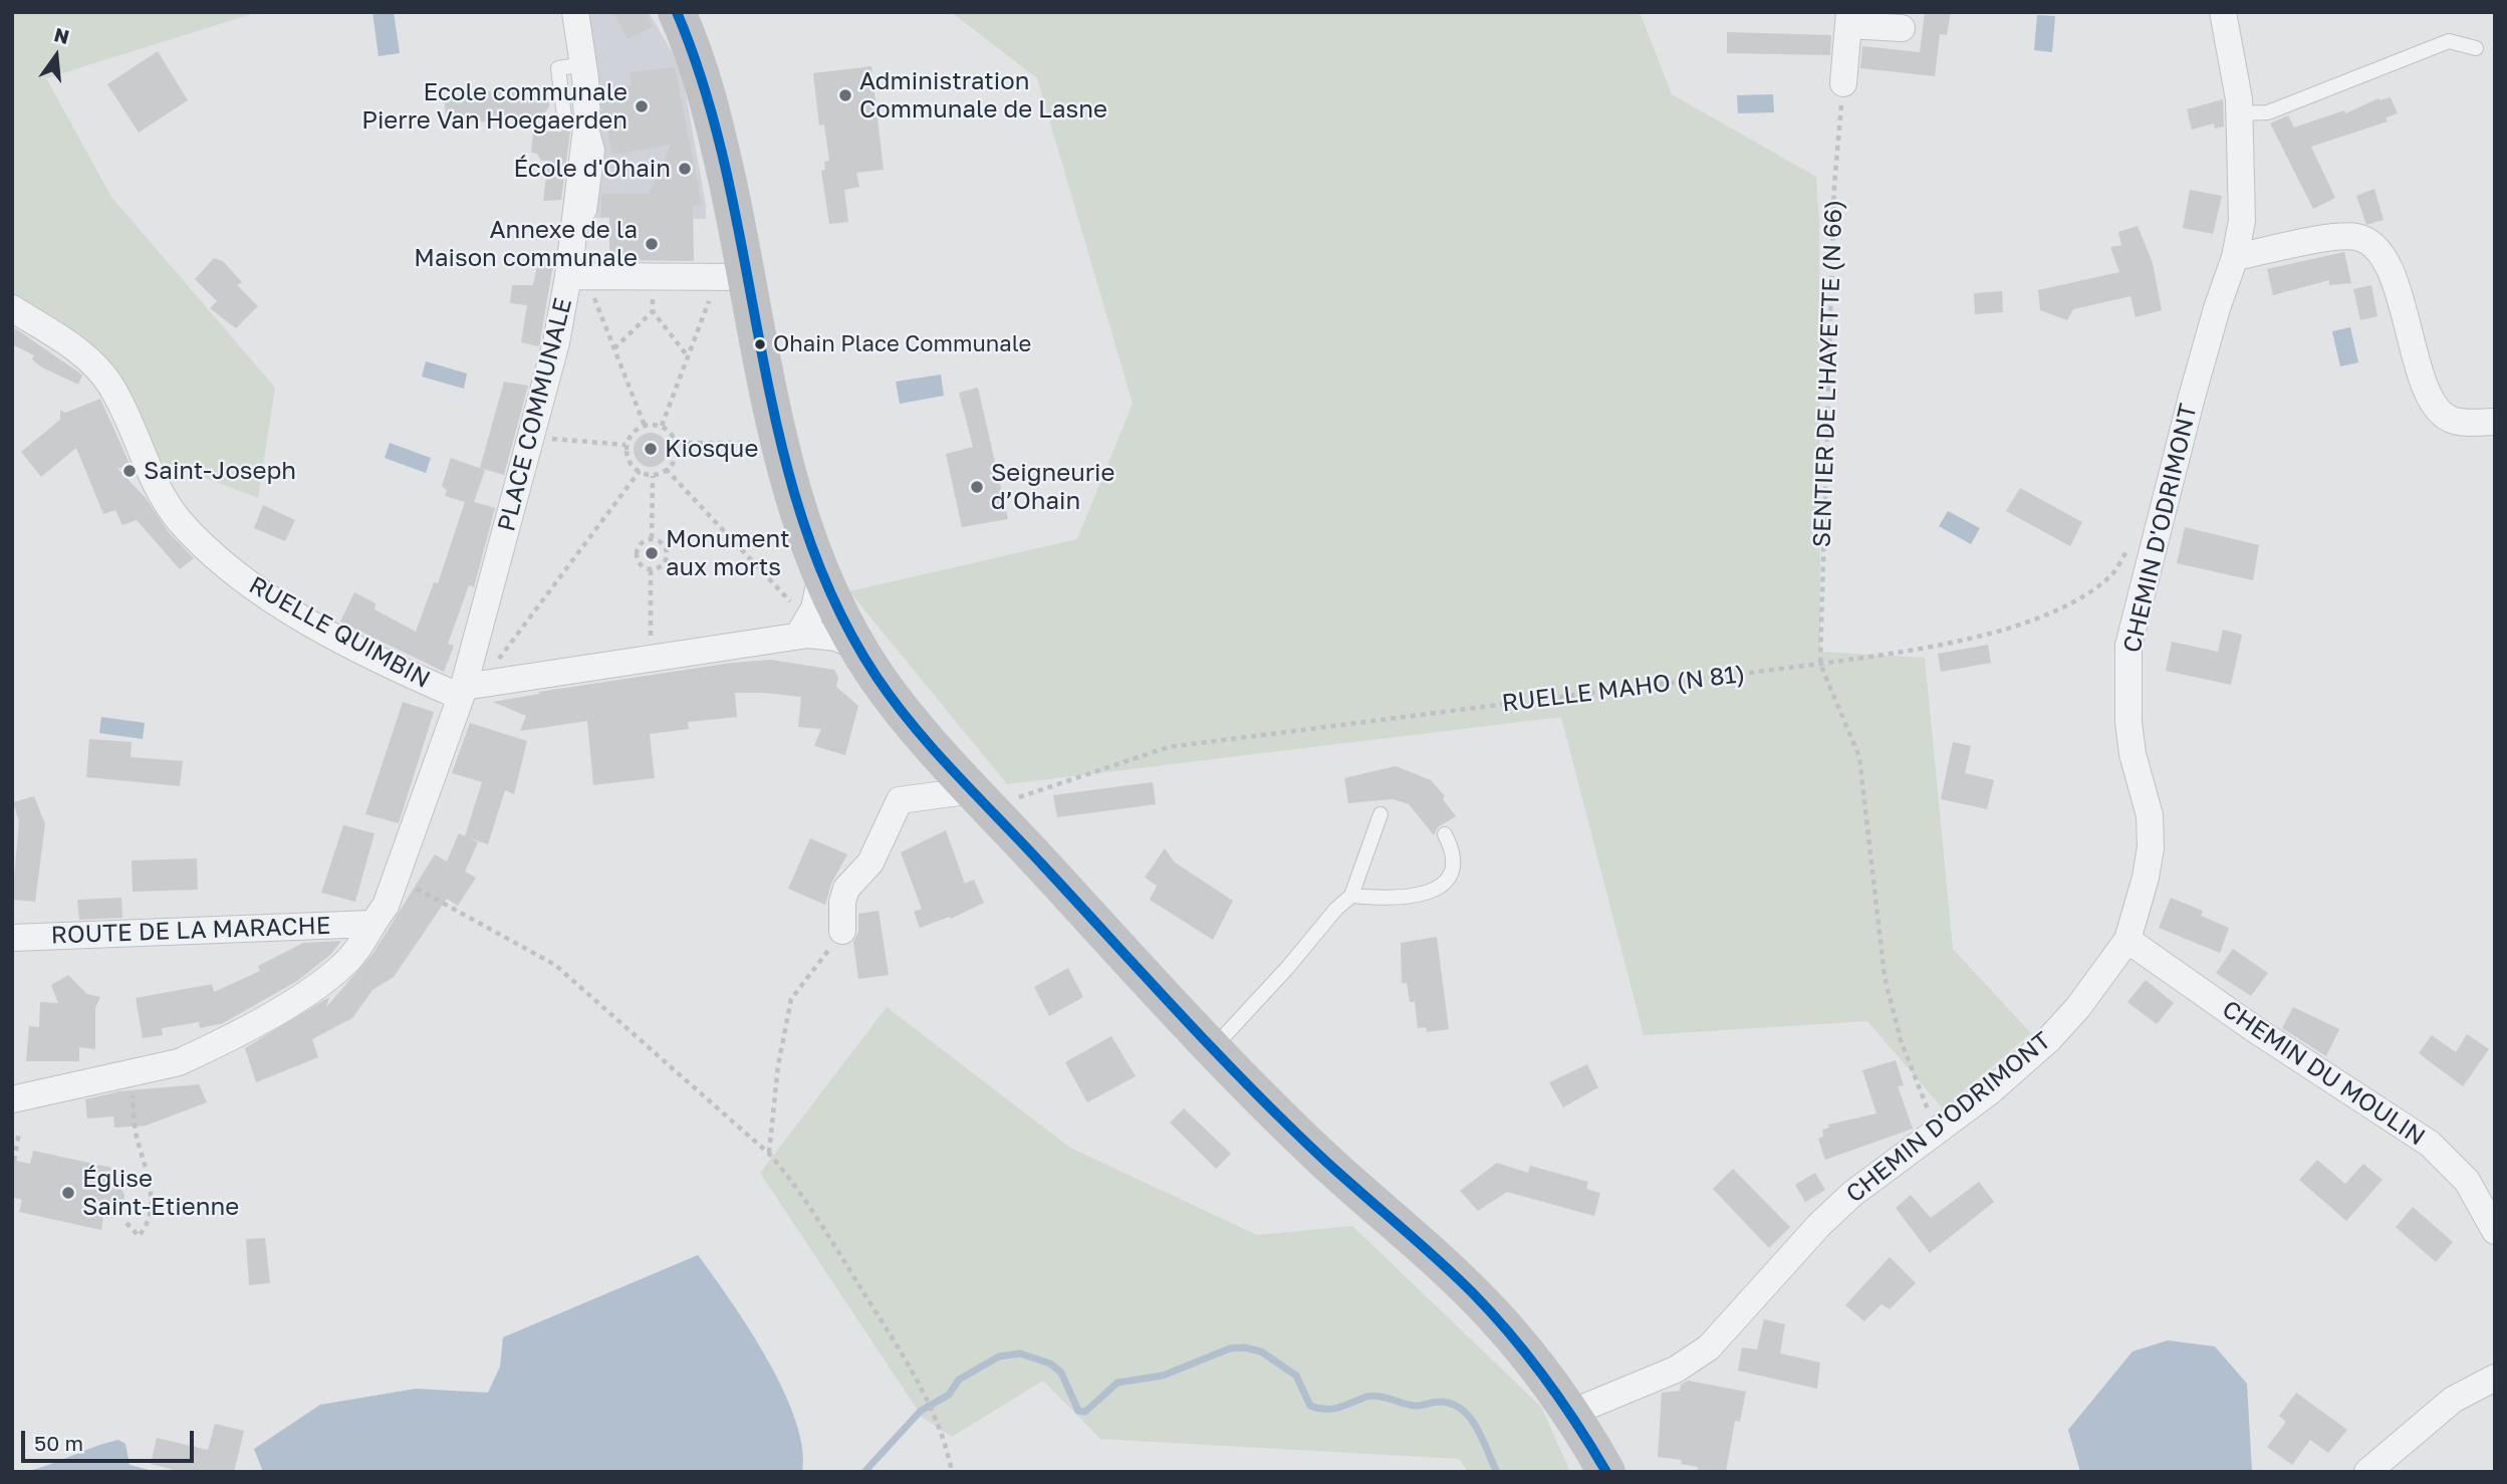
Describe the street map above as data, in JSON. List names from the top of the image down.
{
  "streets": {
    "street": [
      "PLACE COMMUNALE",
      "CHEMIN D'ODRIMONT",
      "RUELLE QUIMBIN",
      "ROUTE DE LA MARACHE",
      "CHEMIN DU MOULIN"
    ],
    "path": ["SENTIER DE L'HAYETTE (N 66)", "RUELLE MAHO (N 81)"]
  },
  "crossings": [
    ["SENTIER DE L'HAYETTE (N 66)", "RUELLE MAHO (N 81)"],
    ["PLACE COMMUNALE", "RUELLE QUIMBIN"],
    ["PLACE COMMUNALE", "ROUTE DE LA MARACHE"],
    ["CHEMIN D'ODRIMONT", "CHEMIN DU MOULIN"]
  ],
  "places": [
    "Administration Communale de Lasne",
    "Ecole communale Pierre Van Hoegaerden",
    "École d'Ohain",
    "Annexe de la Maison communale",
    "Ohain Place Communale",
    "Kiosque",
    "Saint-Joseph",
    "Seigneurie d’Ohain",
    "Monument aux morts",
    "Église Saint-Etienne"
  ],
  "scale_bar": "50 m",
  "north": "top"
}
